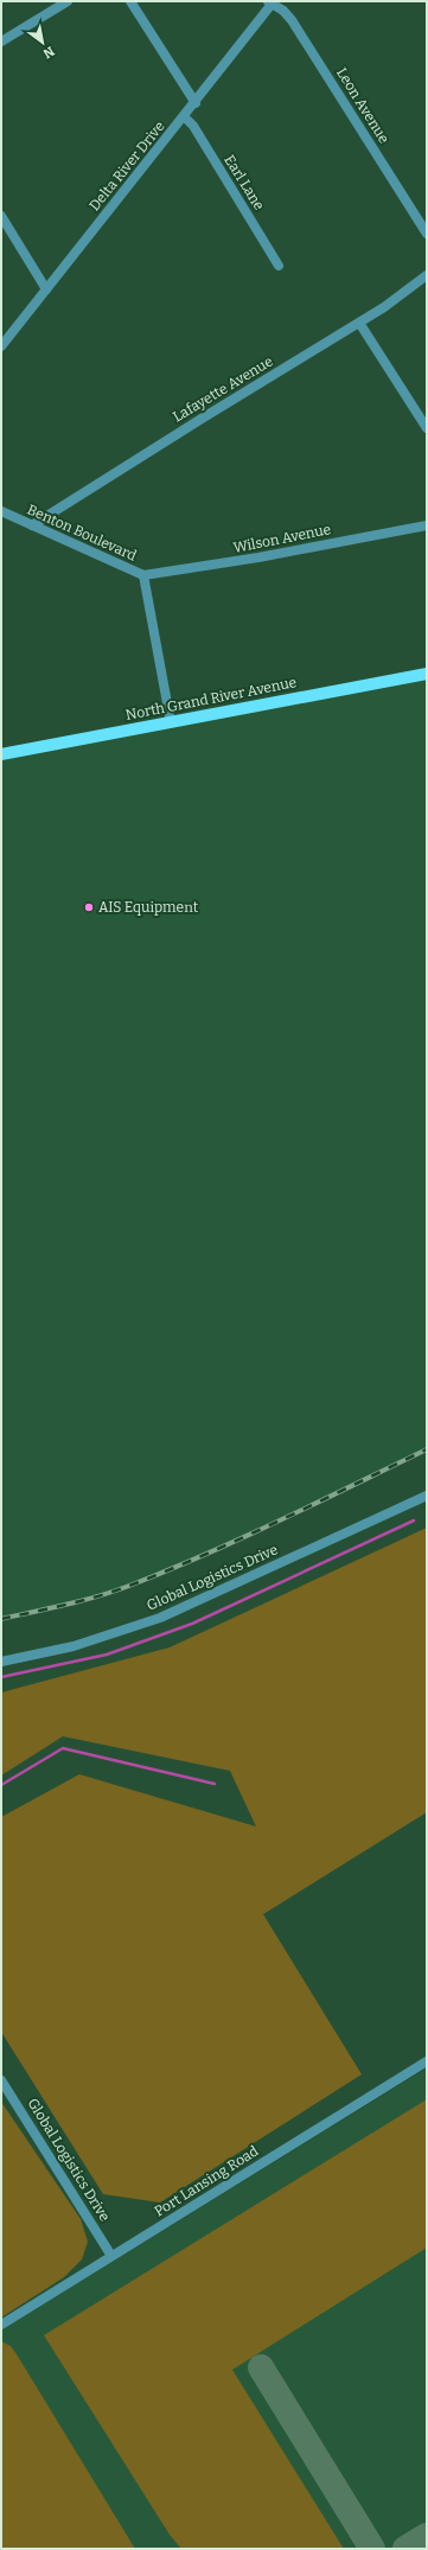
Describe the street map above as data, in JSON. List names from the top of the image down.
{
  "streets": {
    "main road": ["North Grand River Avenue"],
    "street": [
      "Leon Avenue",
      "Delta River Drive",
      "Earl Lane",
      "Lafayette Avenue",
      "Benton Boulevard",
      "Wilson Avenue",
      "Global Logistics Drive",
      "Port Lansing Road"
    ]
  },
  "crossings": [
    ["Leon Avenue", "Delta River Drive"],
    ["Delta River Drive", "Earl Lane"],
    ["Lafayette Avenue", "Benton Boulevard"],
    ["Benton Boulevard", "Wilson Avenue"],
    ["Benton Boulevard", "North Grand River Avenue"],
    ["Global Logistics Drive", "Port Lansing Road"]
  ],
  "places": ["AIS Equipment"],
  "north": "bottom right"
}
